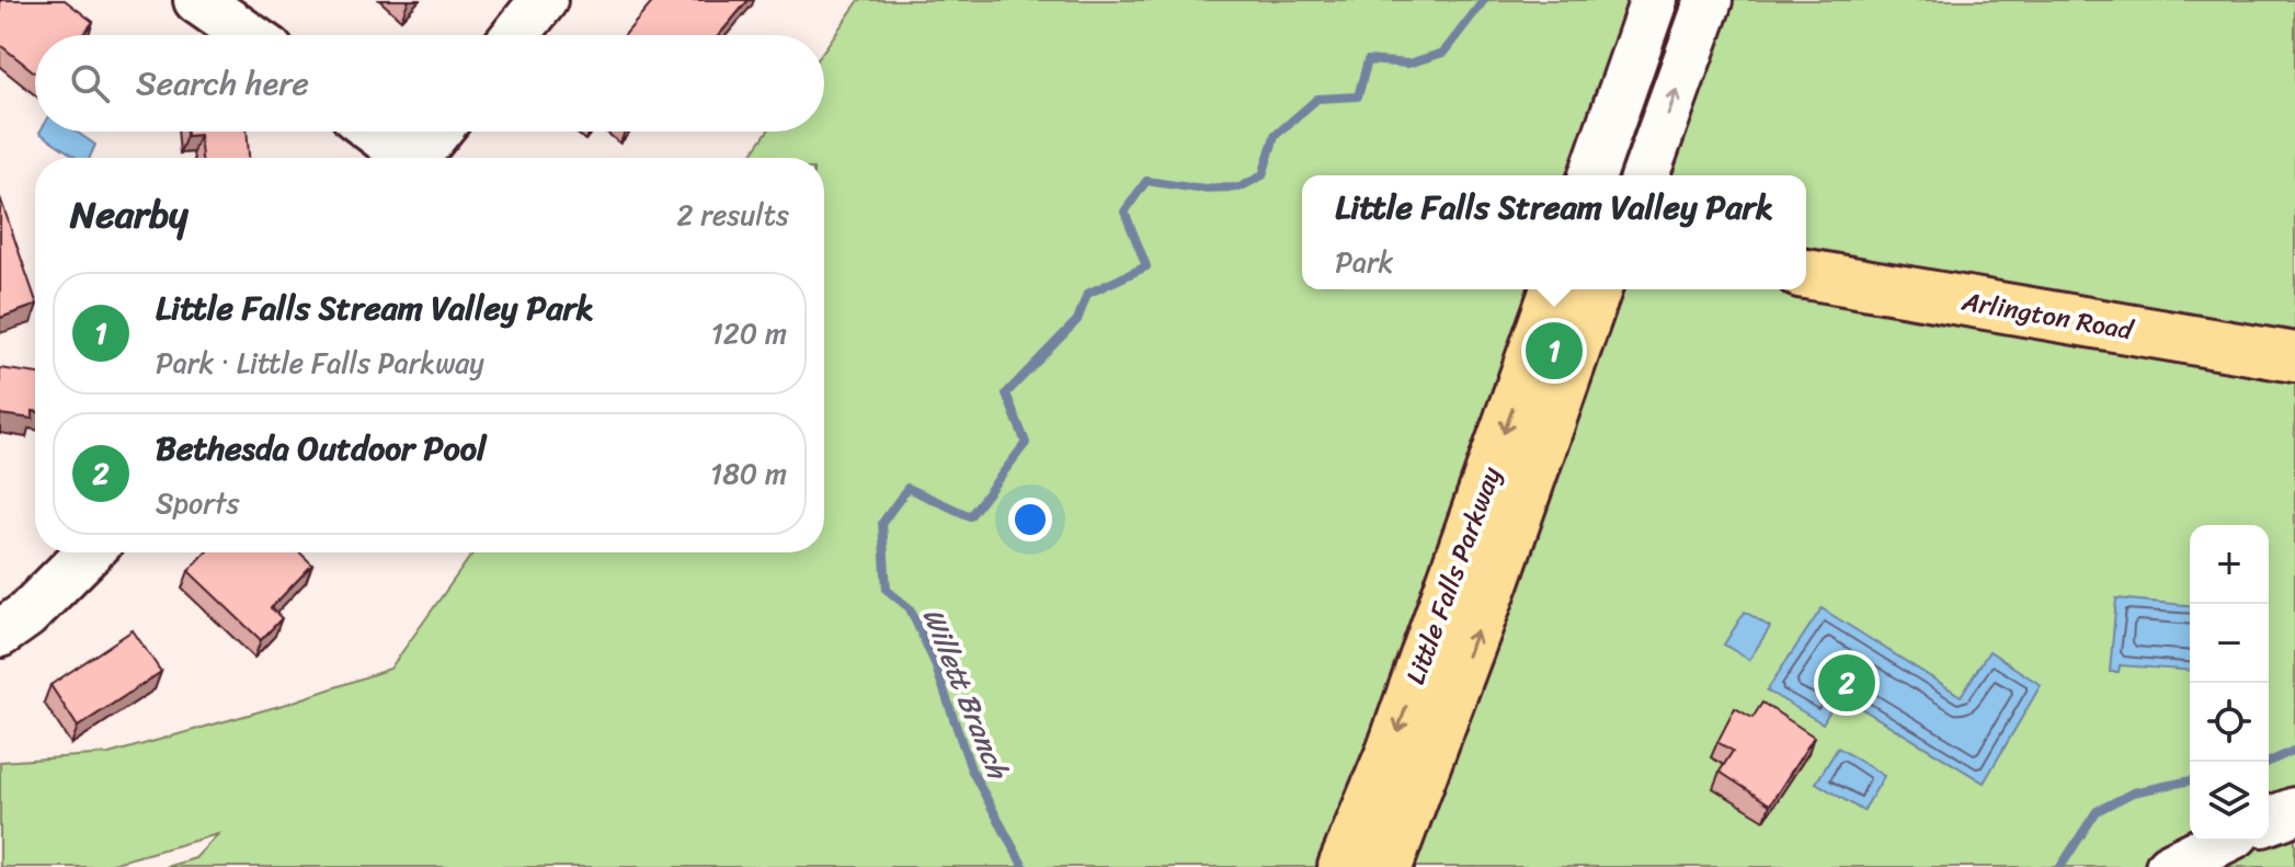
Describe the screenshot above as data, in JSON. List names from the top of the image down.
{
  "streets": {
    "main road": ["Arlington Road", "Little Falls Parkway"]
  },
  "water": ["Willett Branch"],
  "page": {
    "search": "Search here",
    "heading": ["Nearby", "2 results"],
    "popup": ["Little Falls Stream Valley Park", "Park"],
    "list": [
      {
        "mark": "1",
        "name": "Little Falls Stream Valley Park",
        "note": "Park · Little Falls Parkway",
        "value": "120 m"
      },
      {
        "mark": "2",
        "name": "Bethesda Outdoor Pool",
        "note": "Sports",
        "value": "180 m"
      }
    ],
    "pins": ["1", "2"],
    "map_buttons": ["+", "−"]
  }
}
